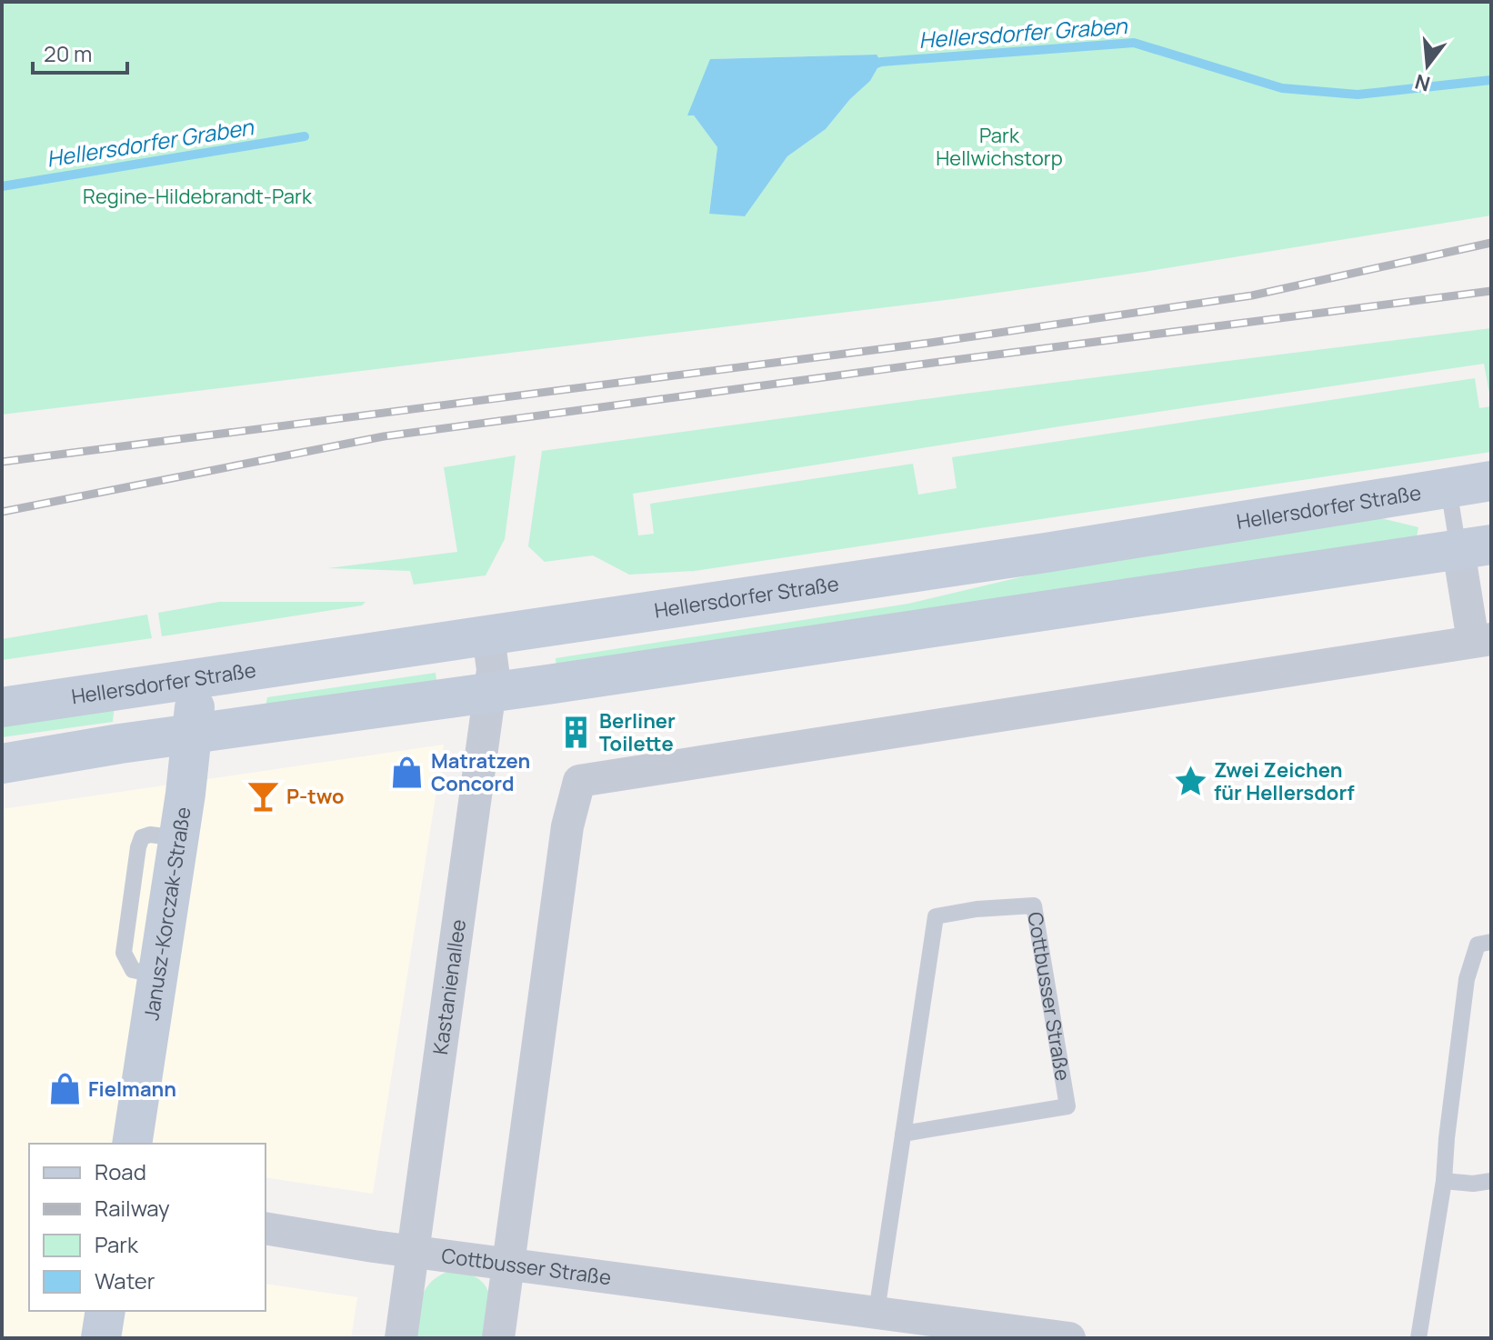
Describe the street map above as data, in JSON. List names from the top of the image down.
{
  "streets": {
    "main road": ["Hellersdorfer Straße", "Janusz-Korczak-Straße"],
    "street": ["Kastanienallee", "Cottbusser Straße"]
  },
  "crossings": [
    ["Hellersdorfer Straße", "Janusz-Korczak-Straße"],
    ["Hellersdorfer Straße", "Kastanienallee"],
    ["Kastanienallee", "Cottbusser Straße"]
  ],
  "water": ["Hellersdorfer Graben"],
  "parks": ["Park Hellwichstorp", "Regine-Hildebrandt-Park"],
  "places": {
    "building": ["Berliner Toilette"],
    "shop": ["Matratzen Concord", "Fielmann"],
    "place": ["Zwei Zeichen für Hellersdorf"],
    "bar": ["P-two"]
  },
  "legend": [
    "Road",
    "Railway",
    "Park",
    "Water"
  ],
  "scale_bar": "20 m",
  "north": "bottom"
}
